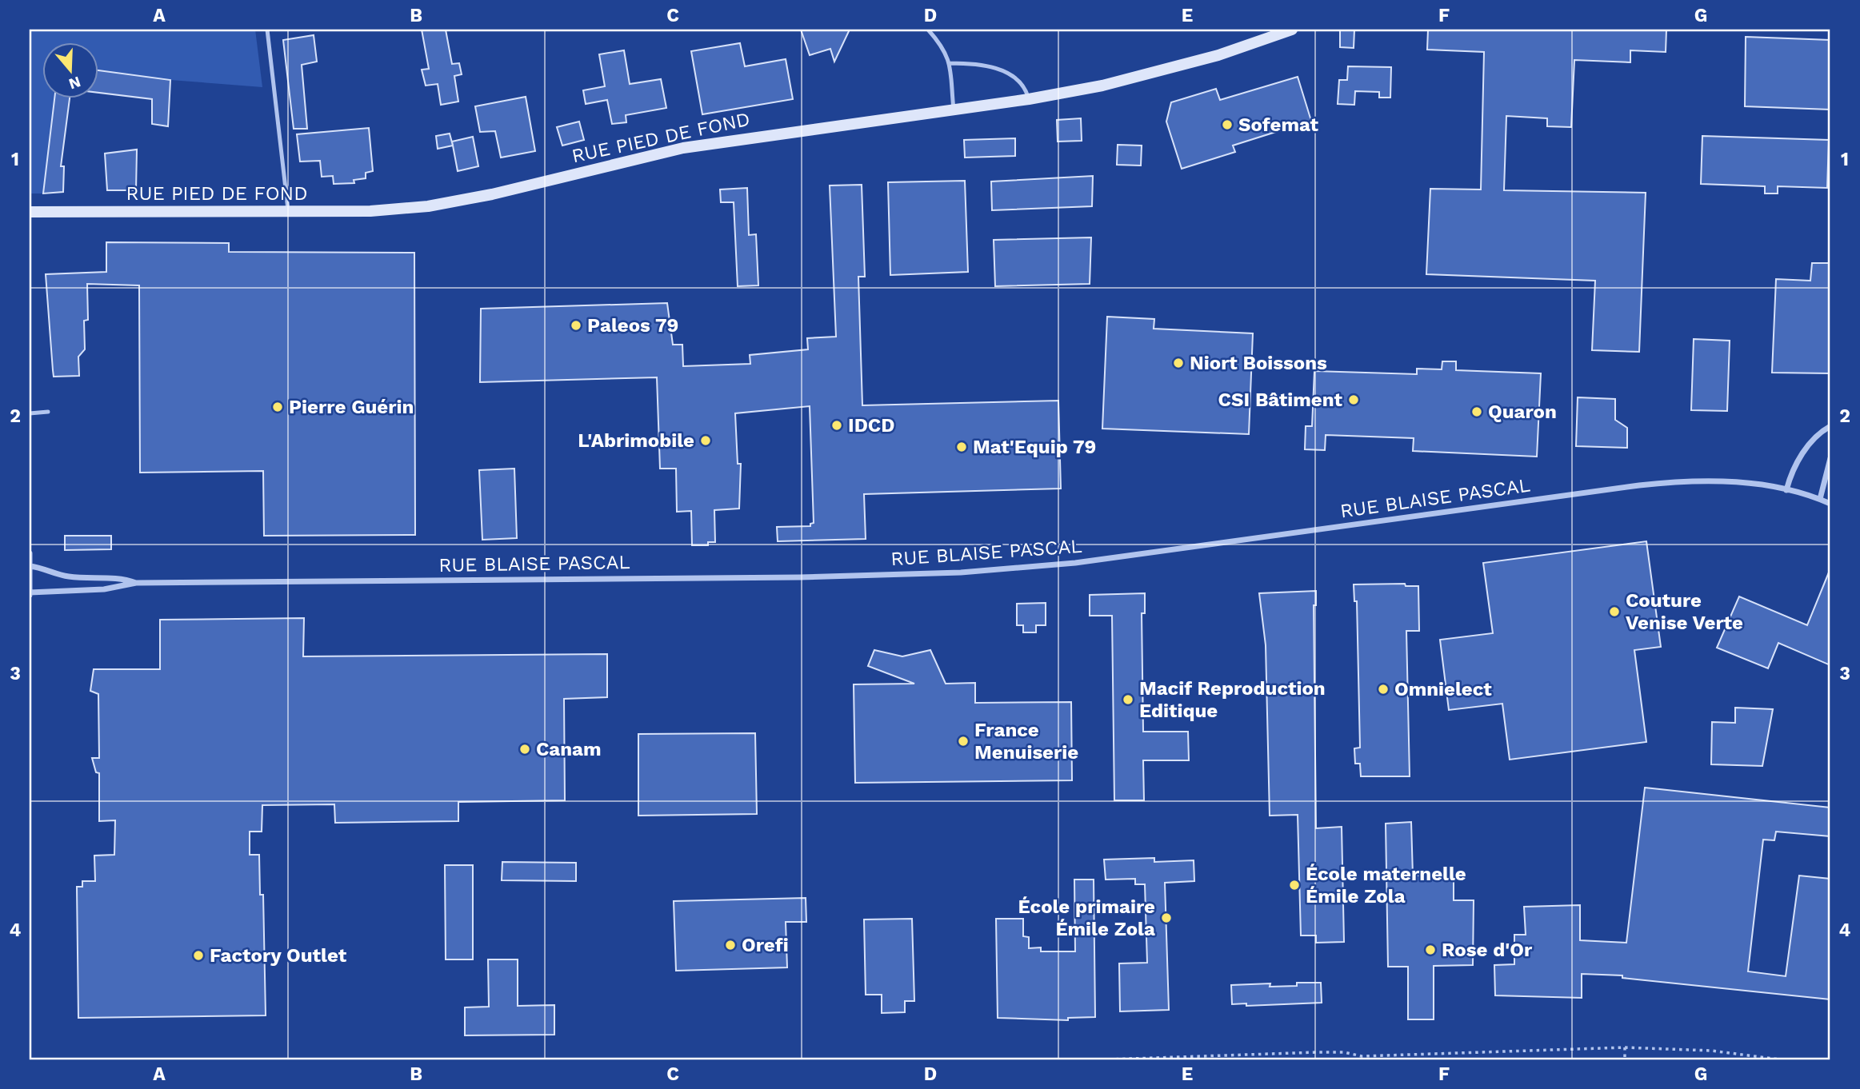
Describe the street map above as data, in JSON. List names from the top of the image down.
{
  "streets": {
    "main road": ["RUE PIED DE FOND"],
    "street": ["RUE BLAISE PASCAL"]
  },
  "places": [
    "Sofemat",
    "Paleos 79",
    "Niort Boissons",
    "CSI Bâtiment",
    "Pierre Guérin",
    "Quaron",
    "IDCD",
    "L'Abrimobile",
    "Mat'Equip 79",
    "Couture Venise Verte",
    "Omnielect",
    "Macif Reproduction Editique",
    "France Menuiserie",
    "Canam",
    "École maternelle Émile Zola",
    "École primaire Émile Zola",
    "Orefi",
    "Rose d'Or",
    "Factory Outlet"
  ],
  "north": "bottom",
  "grid": {
    "columns": [
      "A",
      "B",
      "C",
      "D",
      "E",
      "F",
      "G"
    ],
    "rows": [
      "1",
      "2",
      "3",
      "4"
    ]
  }
}
